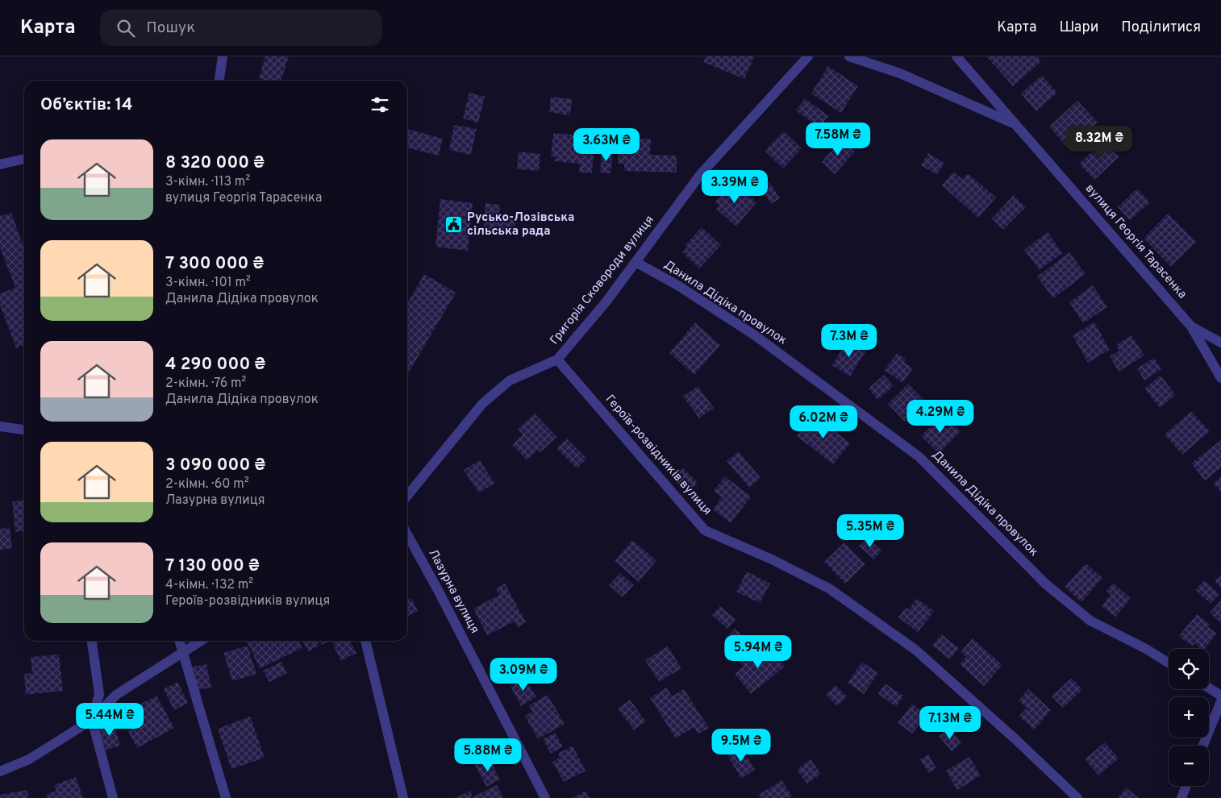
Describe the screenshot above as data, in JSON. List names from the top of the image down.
{
  "streets": {
    "street": [
      "вулиця Георгія Тарасенка",
      "Григорія Сковороди вулиця",
      "Данила Дідіка провулок",
      "Героїв-розвідників вулиця",
      "Лазурна вулиця"
    ]
  },
  "crossings": [
    ["Григорія Сковороди вулиця", "Данила Дідіка провулок"],
    ["Григорія Сковороди вулиця", "Героїв-розвідників вулиця"]
  ],
  "places": {
    "public building": ["Русько-Лозівська сільська рада"]
  },
  "page": {
    "header": "Карта",
    "search": "Пошук",
    "nav": ["Карта", "Шари", "Поділитися"],
    "heading": "Об’єктів: 14",
    "price": [
      "7.58M ₴",
      "8.32M ₴",
      "3.63M ₴",
      "3.39M ₴",
      "7.3M ₴",
      "4.29M ₴",
      "6.02M ₴",
      "5.35M ₴",
      "5.94M ₴",
      "3.09M ₴",
      "5.44M ₴",
      "7.13M ₴",
      "9.5M ₴",
      "5.88M ₴"
    ],
    "list": [
      {
        "name": "8 320 000 ₴",
        "note": "3-кімн. · 113 m² · вулиця Георгія Тарасенка"
      },
      {
        "name": "7 300 000 ₴",
        "note": "3-кімн. · 101 m² · Данила Дідіка провулок"
      },
      {
        "name": "4 290 000 ₴",
        "note": "2-кімн. · 76 m² · Данила Дідіка провулок"
      },
      {
        "name": "3 090 000 ₴",
        "note": "2-кімн. · 60 m² · Лазурна вулиця"
      },
      {
        "name": "7 130 000 ₴",
        "note": "4-кімн. · 132 m² · Героїв-розвідників вулиця"
      }
    ],
    "map_buttons": ["+", "−"]
  }
}
